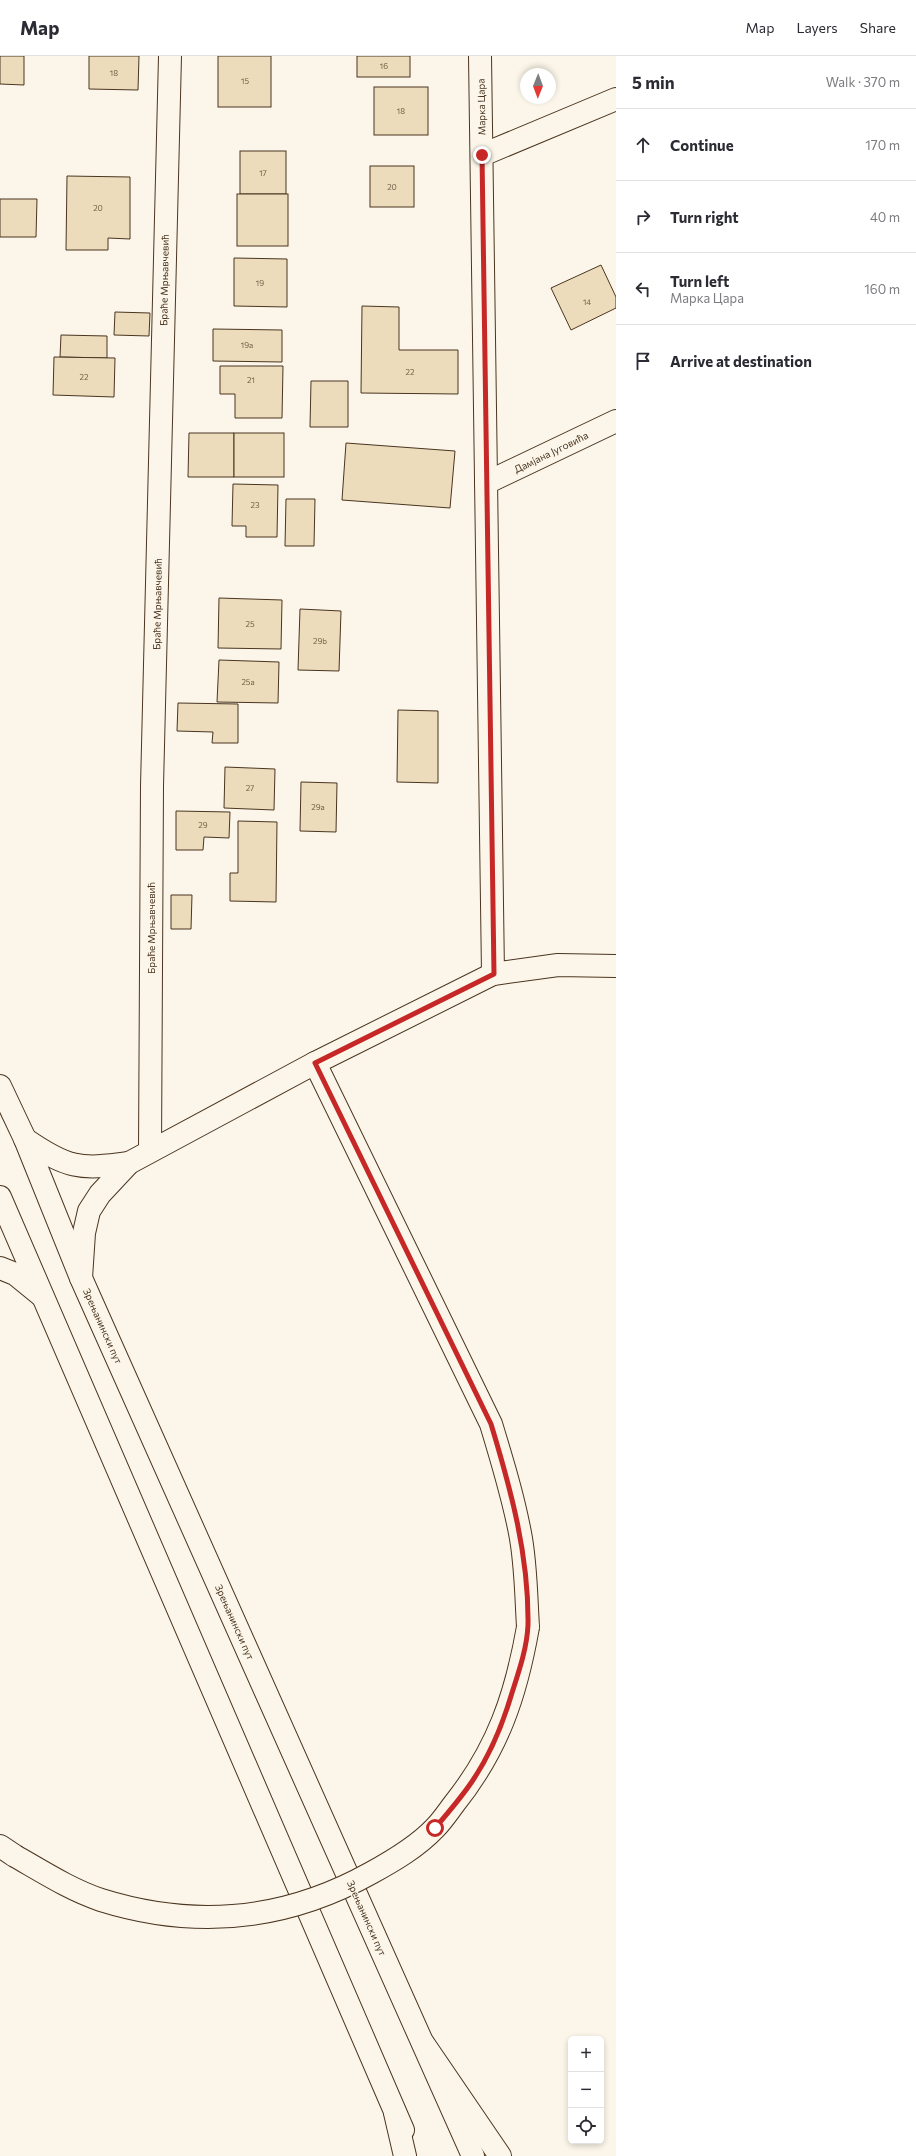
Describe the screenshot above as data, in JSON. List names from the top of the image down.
{
  "streets": {
    "main road": [
      "Марка Цара",
      "Браће Мрњавчевић",
      "Дамјана Југовића",
      "Зрењанински пут"
    ]
  },
  "crossings": [
    ["Марка Цара", "Дамјана Југовића"]
  ],
  "house_numbers": [
    "16",
    "18",
    "15",
    "18",
    "17",
    "20",
    "20",
    "19",
    "14",
    "19a",
    "22",
    "22",
    "21",
    "23",
    "25",
    "29b",
    "25a",
    "27",
    "29a",
    "29"
  ],
  "north": "bottom",
  "page": {
    "header": "Map",
    "nav": ["Map", "Layers", "Share"],
    "heading": ["5 min", "Walk · 370 m"],
    "list": [
      ["Continue", "170 m"],
      ["Turn right", "40 m"],
      ["Turn left", "Марка Цара", "160 m"],
      "Arrive at destination"
    ],
    "map_buttons": ["+", "−"]
  }
}
